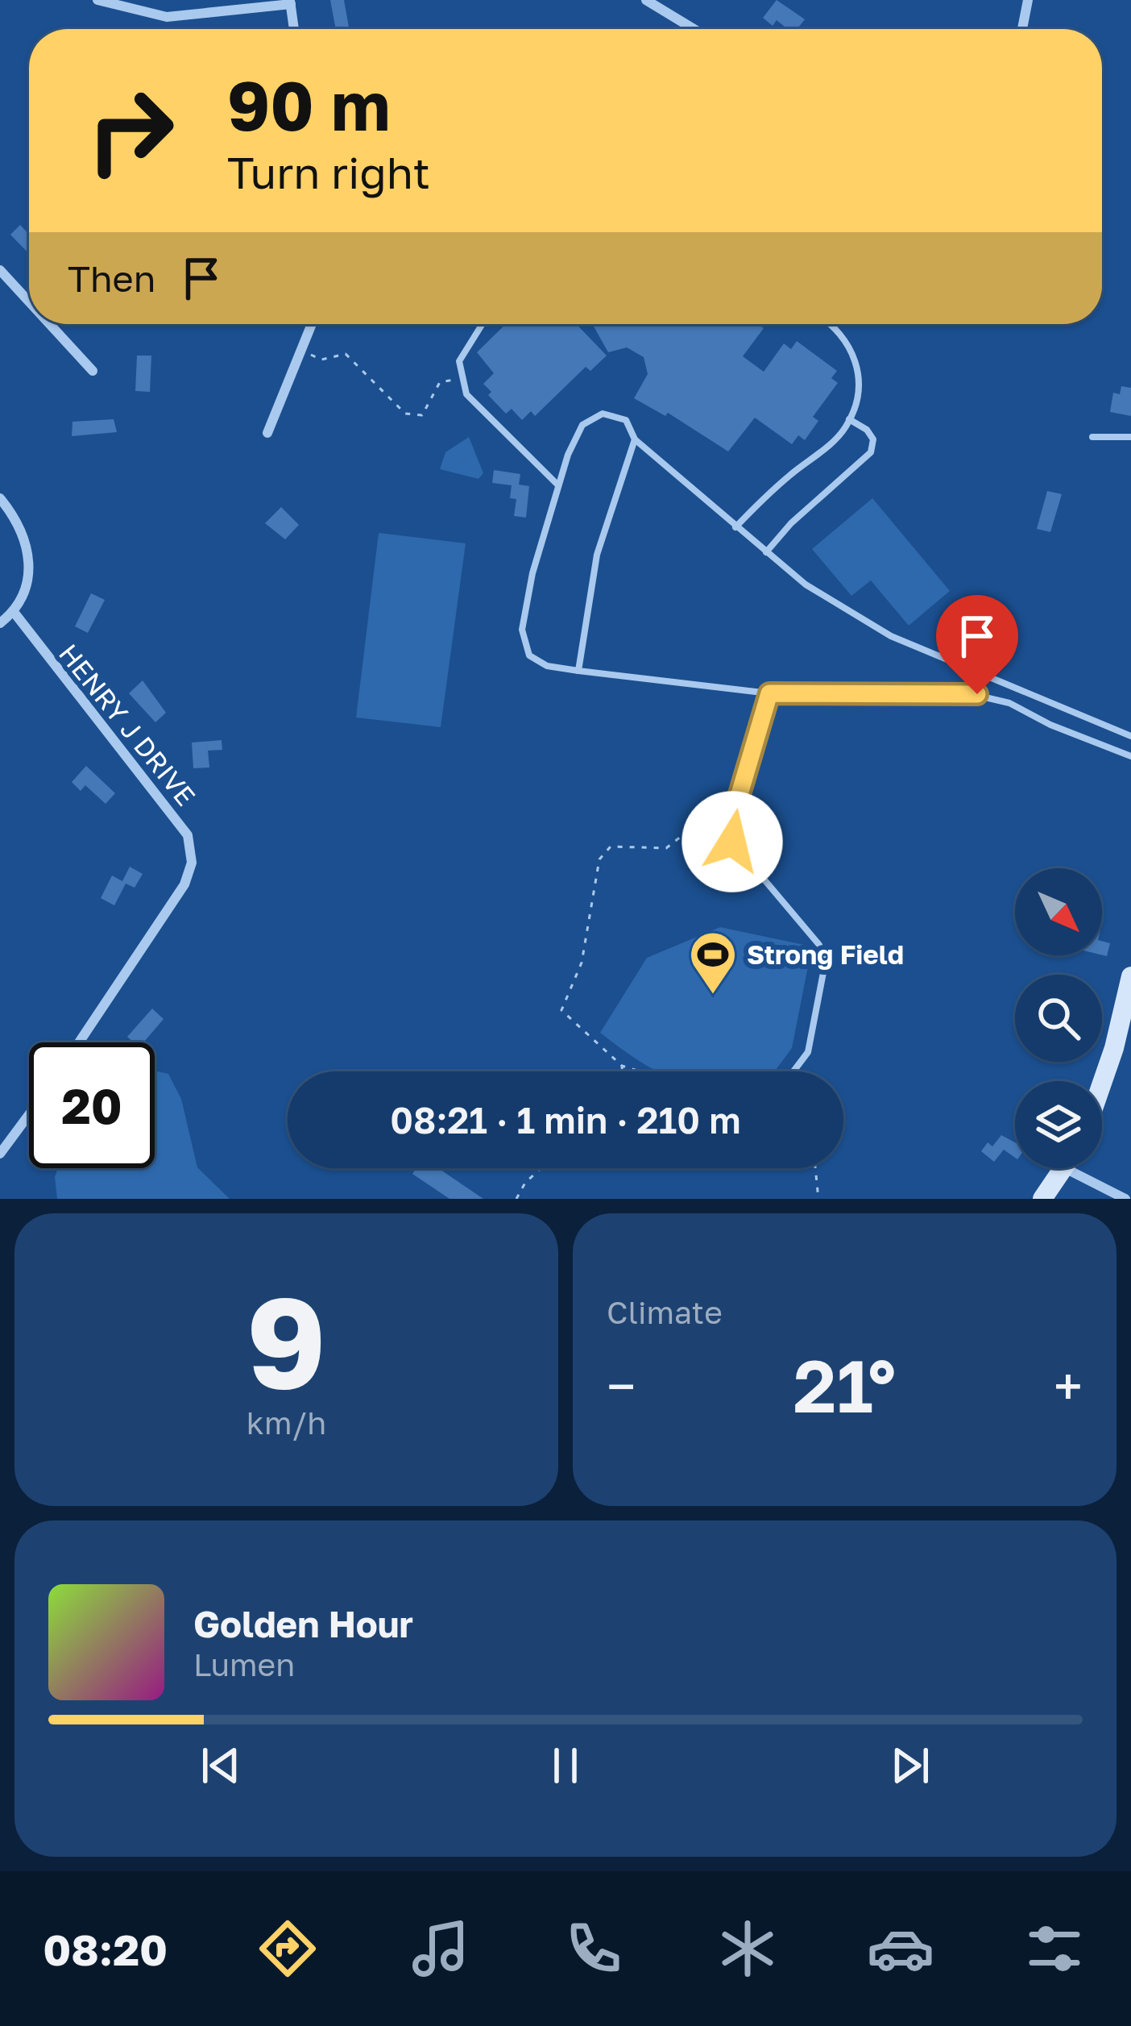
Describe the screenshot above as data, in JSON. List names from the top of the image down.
{
  "streets": {
    "street": ["HENRY J DRIVE"]
  },
  "places": {
    "sports": ["Strong Field"]
  },
  "north": "bottom right",
  "page": {
    "turn": ["90 m", "Turn right"],
    "then": "Then",
    "limit": "20",
    "trip": "08:21 · 1 min · 210 m",
    "tile": [
      ["9", "km/h"],
      "Climate"
    ],
    "heat": ["−", "21°", "+"],
    "song": ["Golden Hour", "Lumen"],
    "tabs": "08:20"
  }
}
